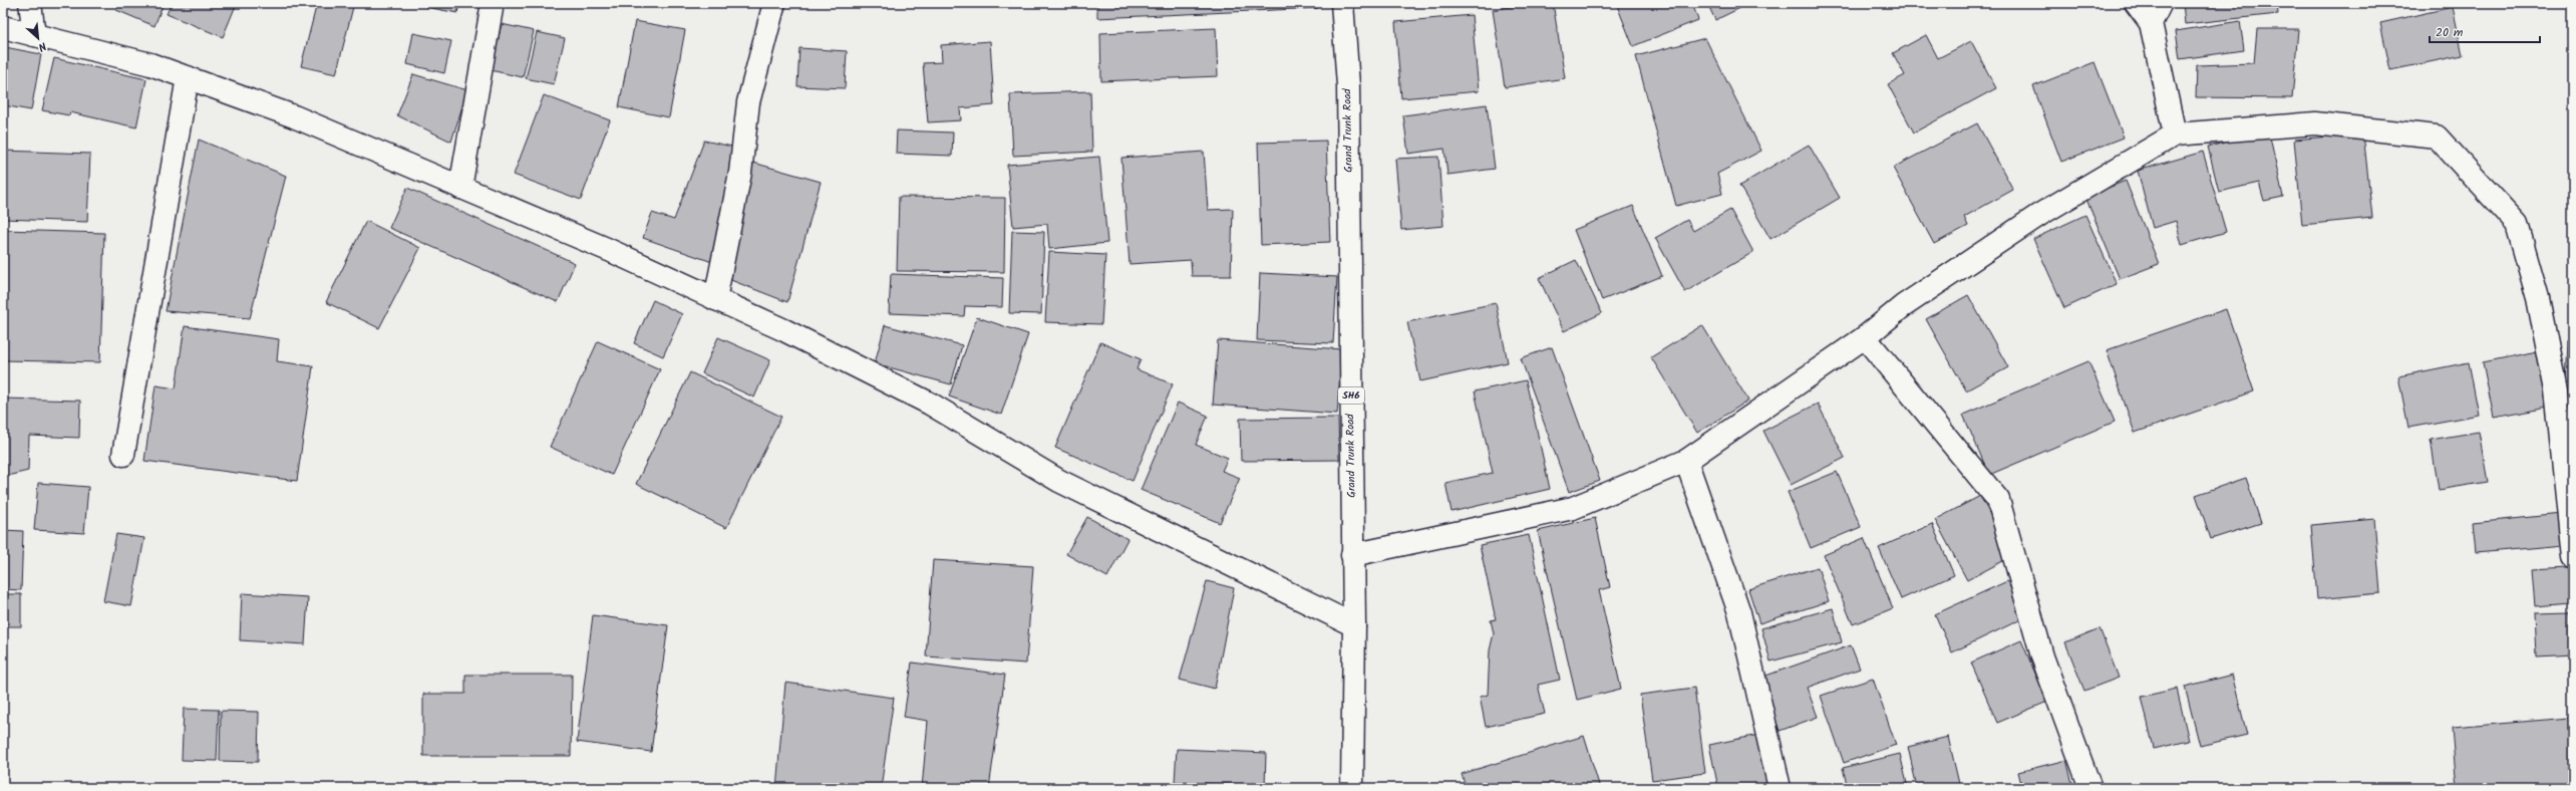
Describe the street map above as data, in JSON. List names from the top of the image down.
{
  "streets": {
    "street": ["Grand Trunk Road", "SH6"]
  },
  "scale_bar": "20 m",
  "north": "bottom right"
}
